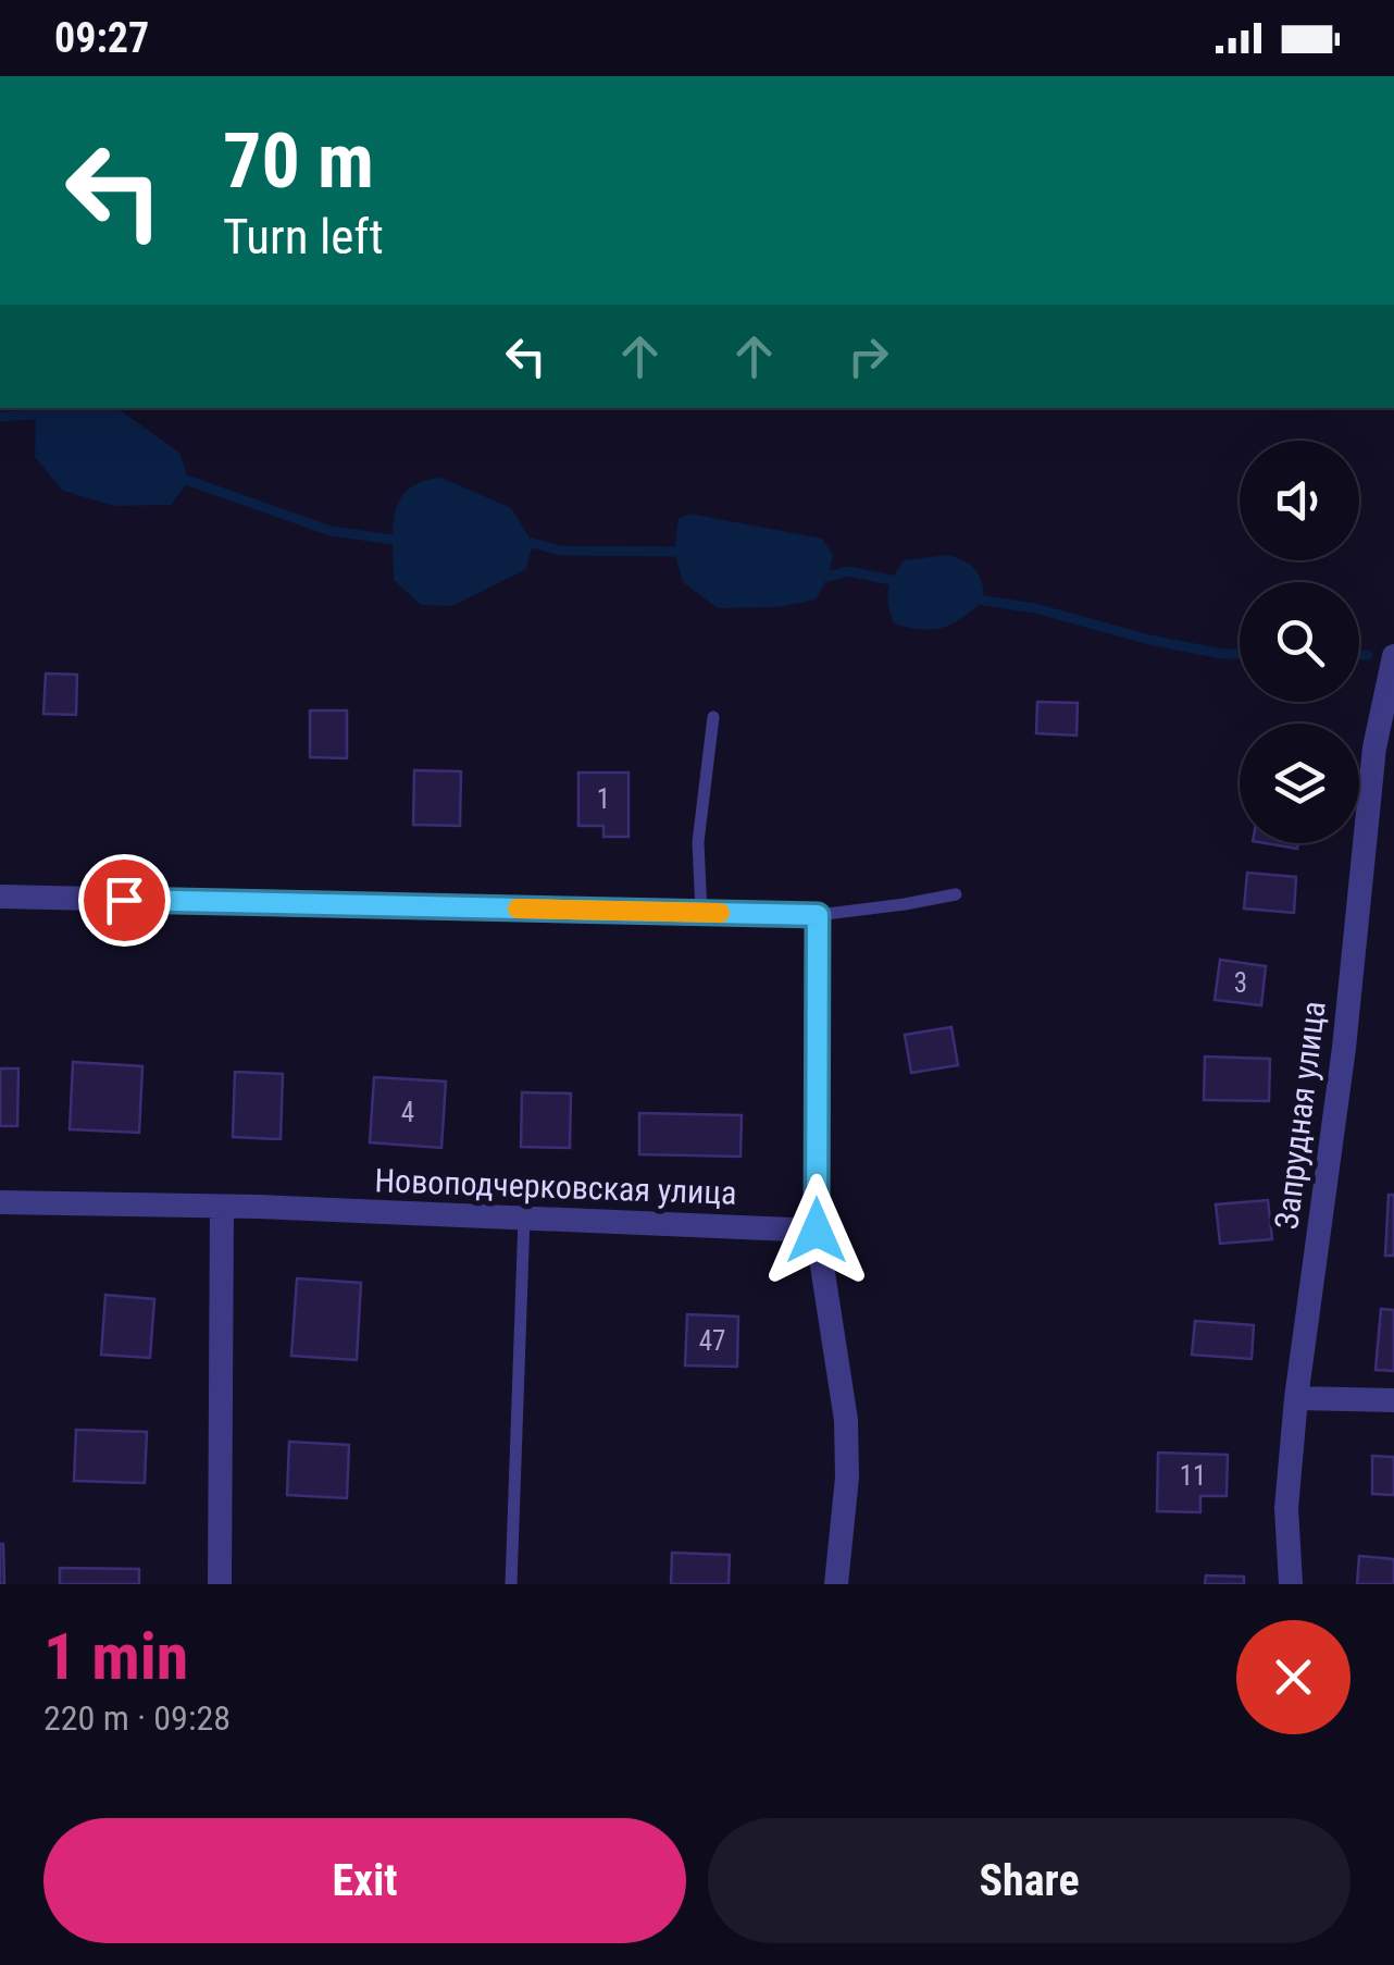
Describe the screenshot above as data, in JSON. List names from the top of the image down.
{
  "streets": {
    "street": ["Запрудная улица", "Новоподчерковская улица"]
  },
  "house_numbers": [
    "1",
    "3",
    "4",
    "47",
    "11"
  ],
  "page": {
    "status": "09:27",
    "turn": ["70 m", "Turn left"],
    "heading": ["1 min", "220 m · 09:28"],
    "buttons": ["Exit", "Share"]
  }
}
